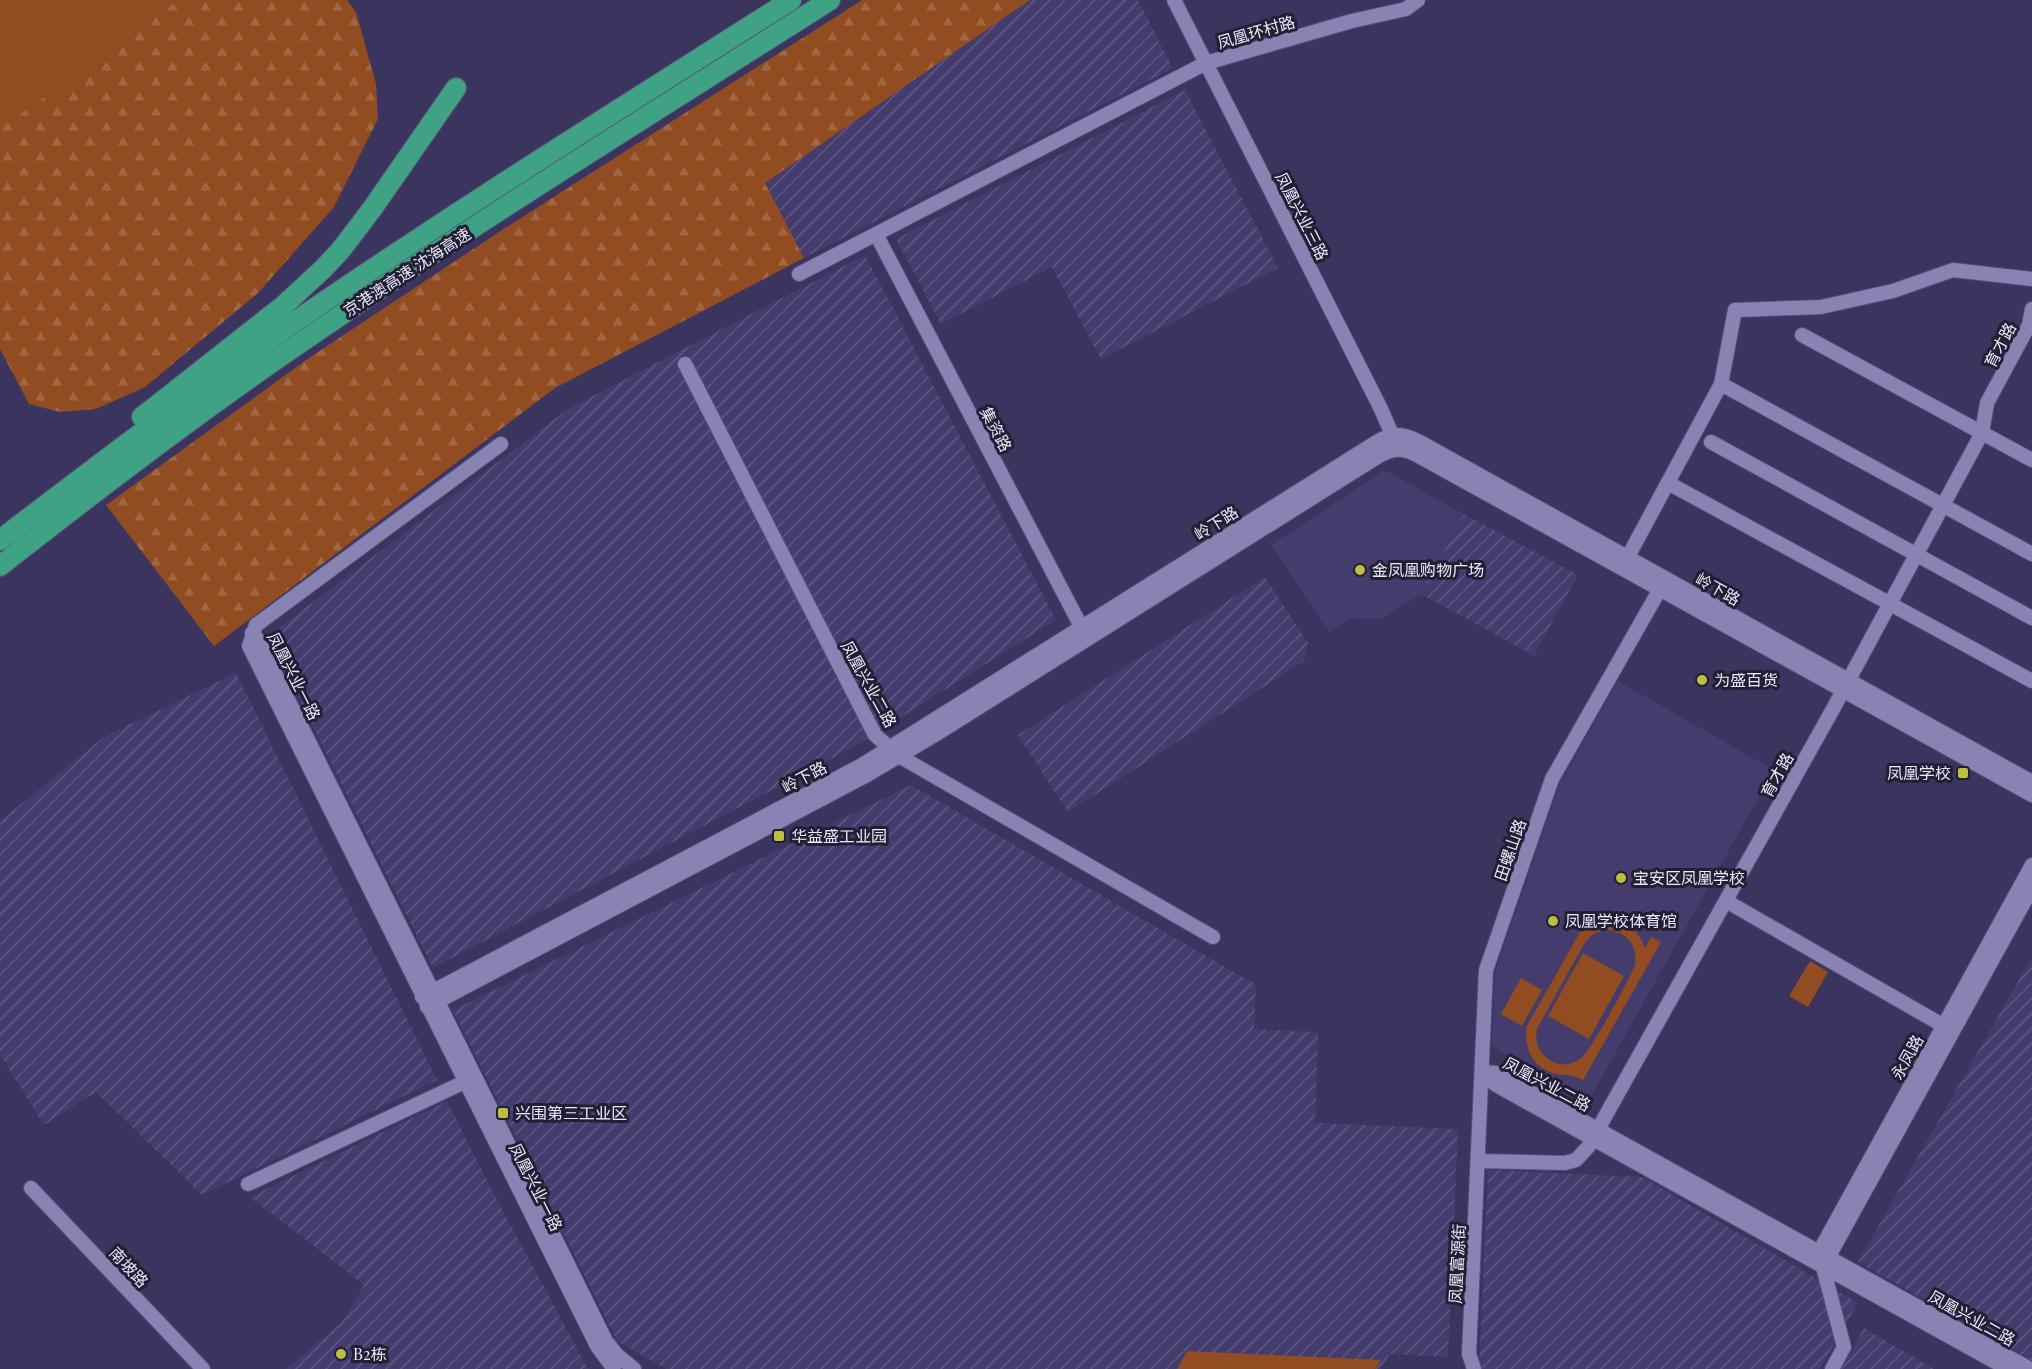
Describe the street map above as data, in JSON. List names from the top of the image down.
{
  "streets": {
    "highway": ["京港澳高速 沈海高速"],
    "street": [
      "凤凰环村路",
      "凤凰兴业三路",
      "育才路",
      "集资路",
      "岭下路",
      "凤凰兴业一路",
      "凤凰兴业二路",
      "田螺山路",
      "永凤路",
      "凤凰富源街",
      "南坡路"
    ]
  },
  "crossings": [
    ["凤凰环村路", "凤凰兴业三路"],
    ["凤凰环村路", "集资路"],
    ["凤凰兴业三路", "岭下路"],
    ["育才路", "岭下路"],
    ["育才路", "凤凰兴业二路"],
    ["育才路", "田螺山路"],
    ["育才路", "凤凰富源街"],
    ["集资路", "岭下路"],
    ["岭下路", "凤凰兴业一路"],
    ["岭下路", "凤凰兴业二路"],
    ["岭下路", "田螺山路"],
    ["凤凰兴业二路", "田螺山路"],
    ["凤凰兴业二路", "永凤路"],
    ["田螺山路", "凤凰富源街"]
  ],
  "places": {
    "other": [
      "金凤凰购物广场",
      "为盛百货",
      "宝安区凤凰学校",
      "凤凰学校体育馆",
      "B2栋"
    ],
    "transit": ["凤凰学校", "华益盛工业园", "兴围第三工业区"]
  }
}
